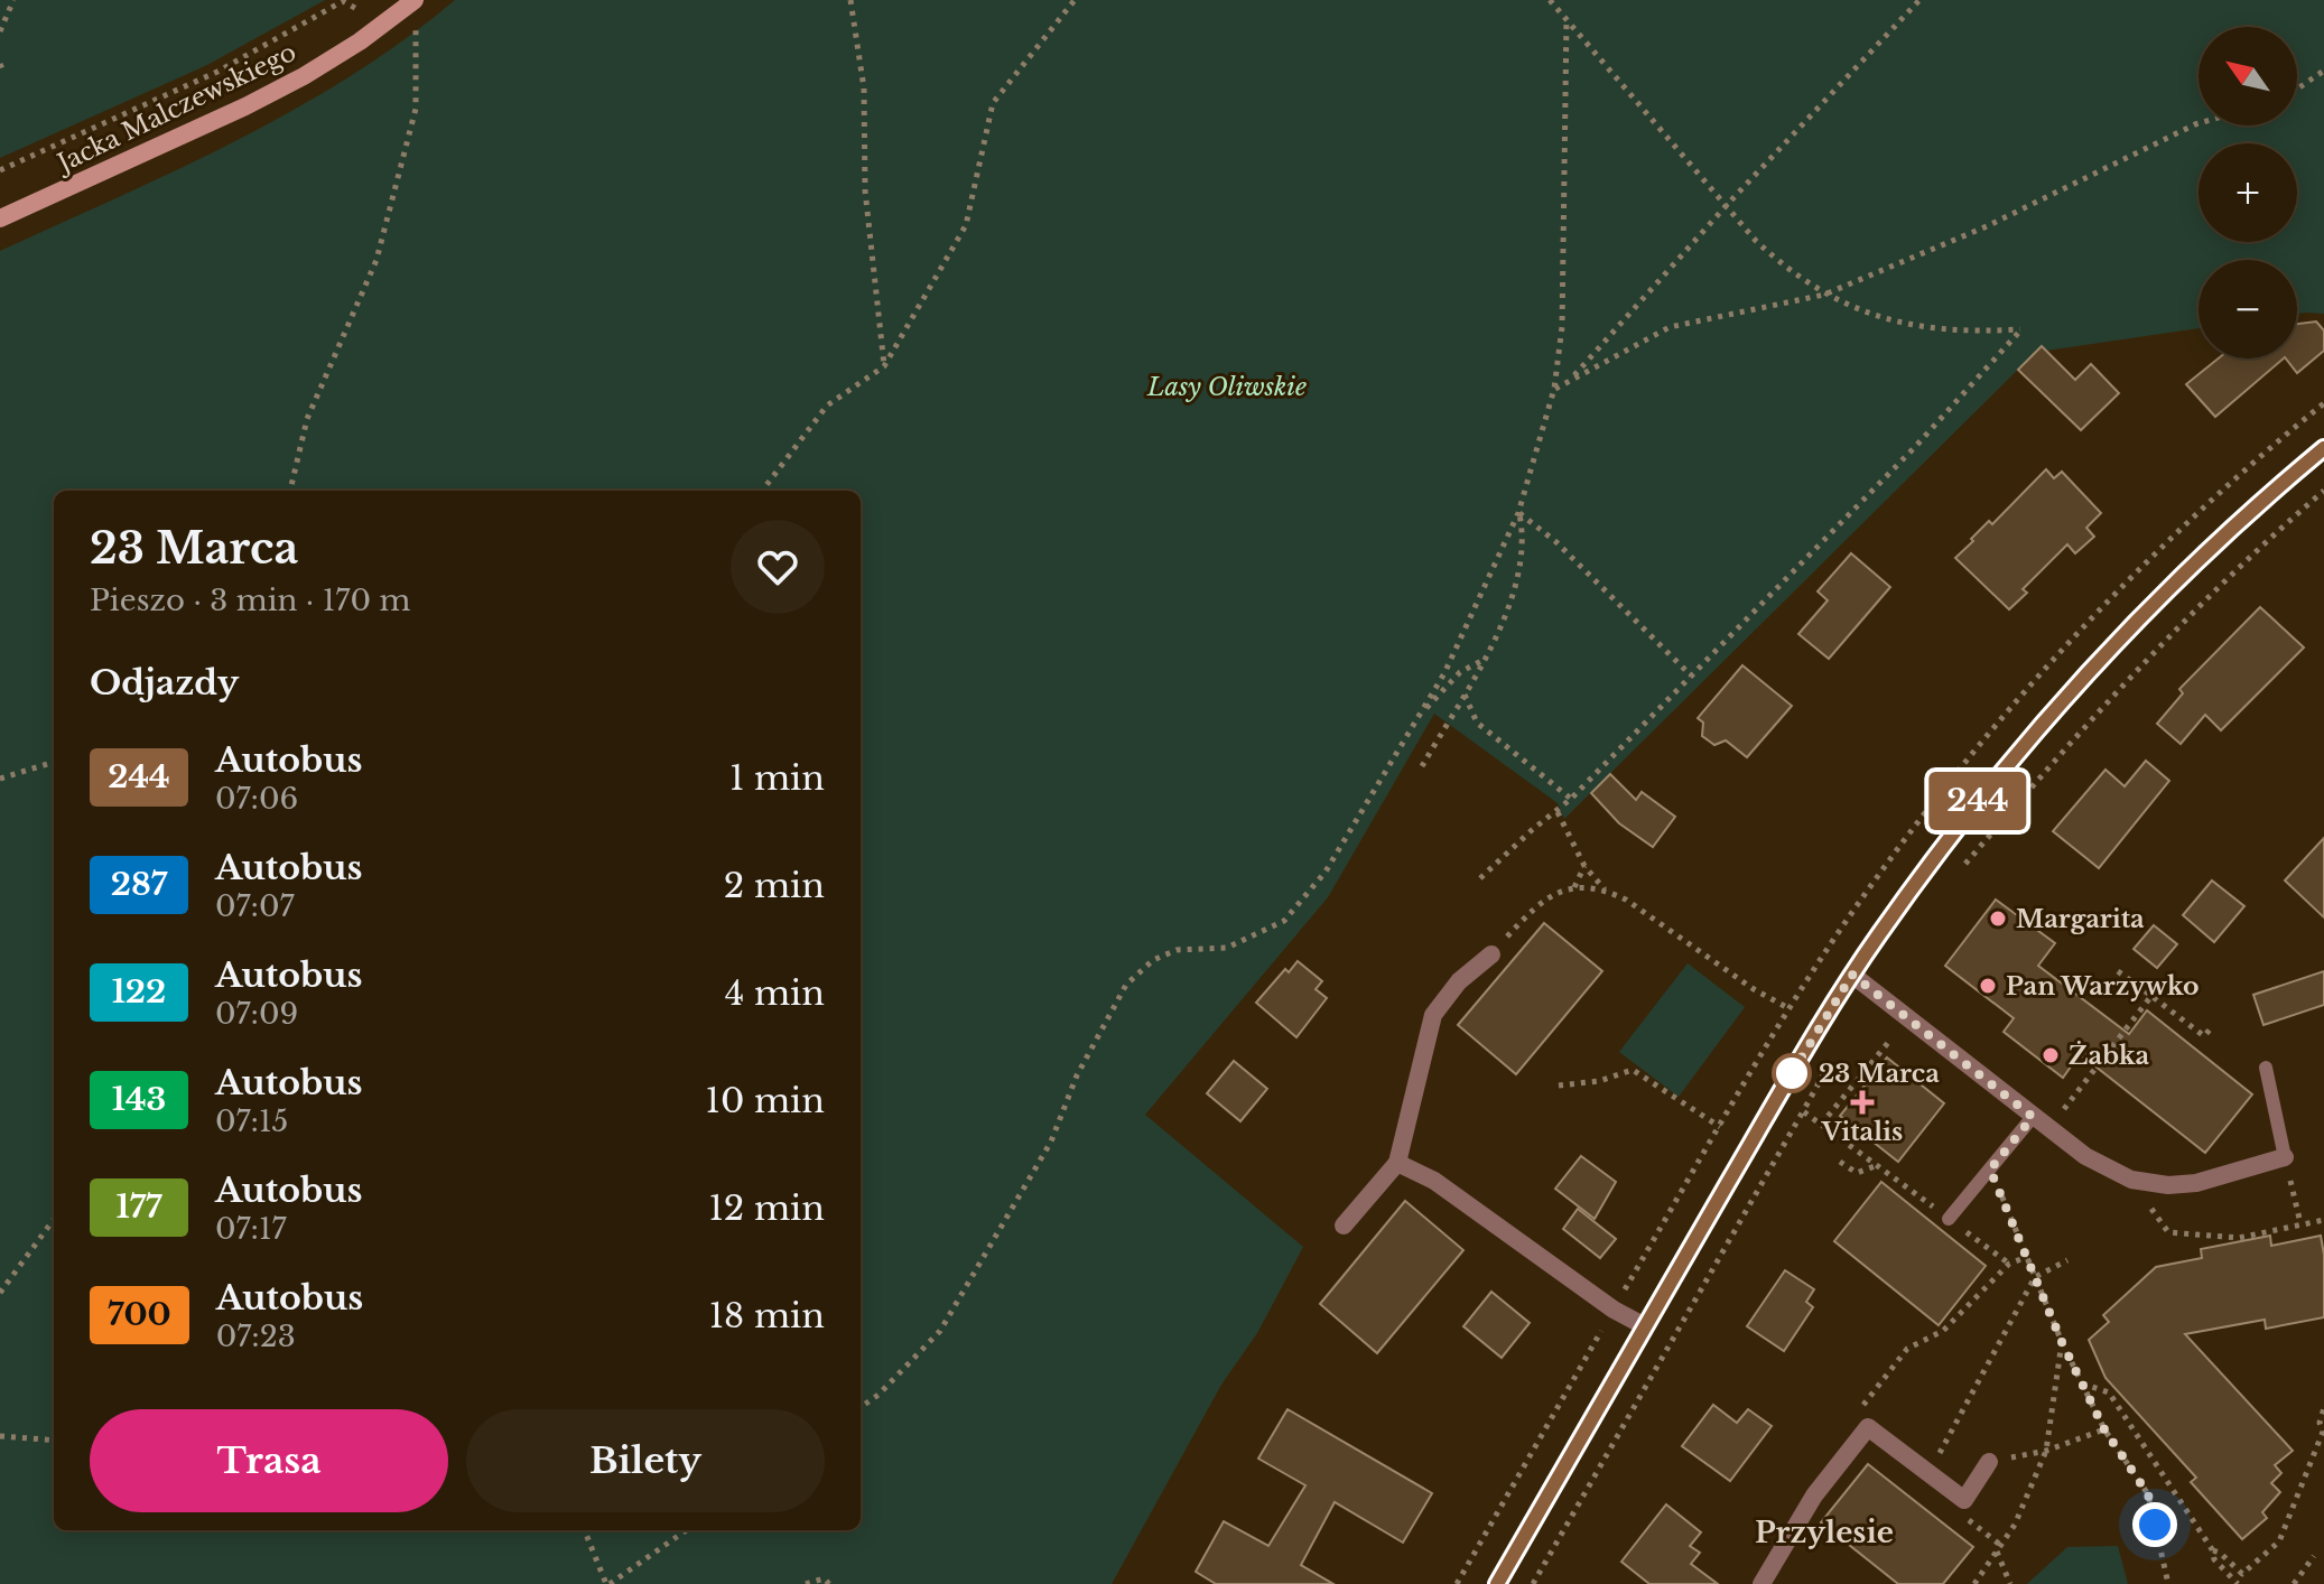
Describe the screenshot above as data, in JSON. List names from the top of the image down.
{
  "streets": {
    "main road": ["Jacka Malczewskiego"]
  },
  "districts": ["Przylesie"],
  "parks": ["Lasy Oliwskie"],
  "places": {
    "other": [
      "Margarita",
      "Pan Warzywko",
      "Żabka",
      "23 Marca"
    ],
    "health": ["Vitalis"]
  },
  "lines": ["bus line 244"],
  "north": "top left",
  "page": {
    "on_map": "244",
    "map_buttons": ["+", "−"],
    "heading": [
      ["23 Marca", "Pieszo · 3 min · 170 m"],
      "Odjazdy"
    ],
    "list": [
      {
        "mark": "244",
        "name": "Autobus",
        "note": "07:06",
        "value": "1 min"
      },
      {
        "mark": "287",
        "name": "Autobus",
        "note": "07:07",
        "value": "2 min"
      },
      {
        "mark": "122",
        "name": "Autobus",
        "note": "07:09",
        "value": "4 min"
      },
      {
        "mark": "143",
        "name": "Autobus",
        "note": "07:15",
        "value": "10 min"
      },
      {
        "mark": "177",
        "name": "Autobus",
        "note": "07:17",
        "value": "12 min"
      },
      {
        "mark": "700",
        "name": "Autobus",
        "note": "07:23",
        "value": "18 min"
      }
    ],
    "buttons": ["Trasa", "Bilety"]
  }
}
